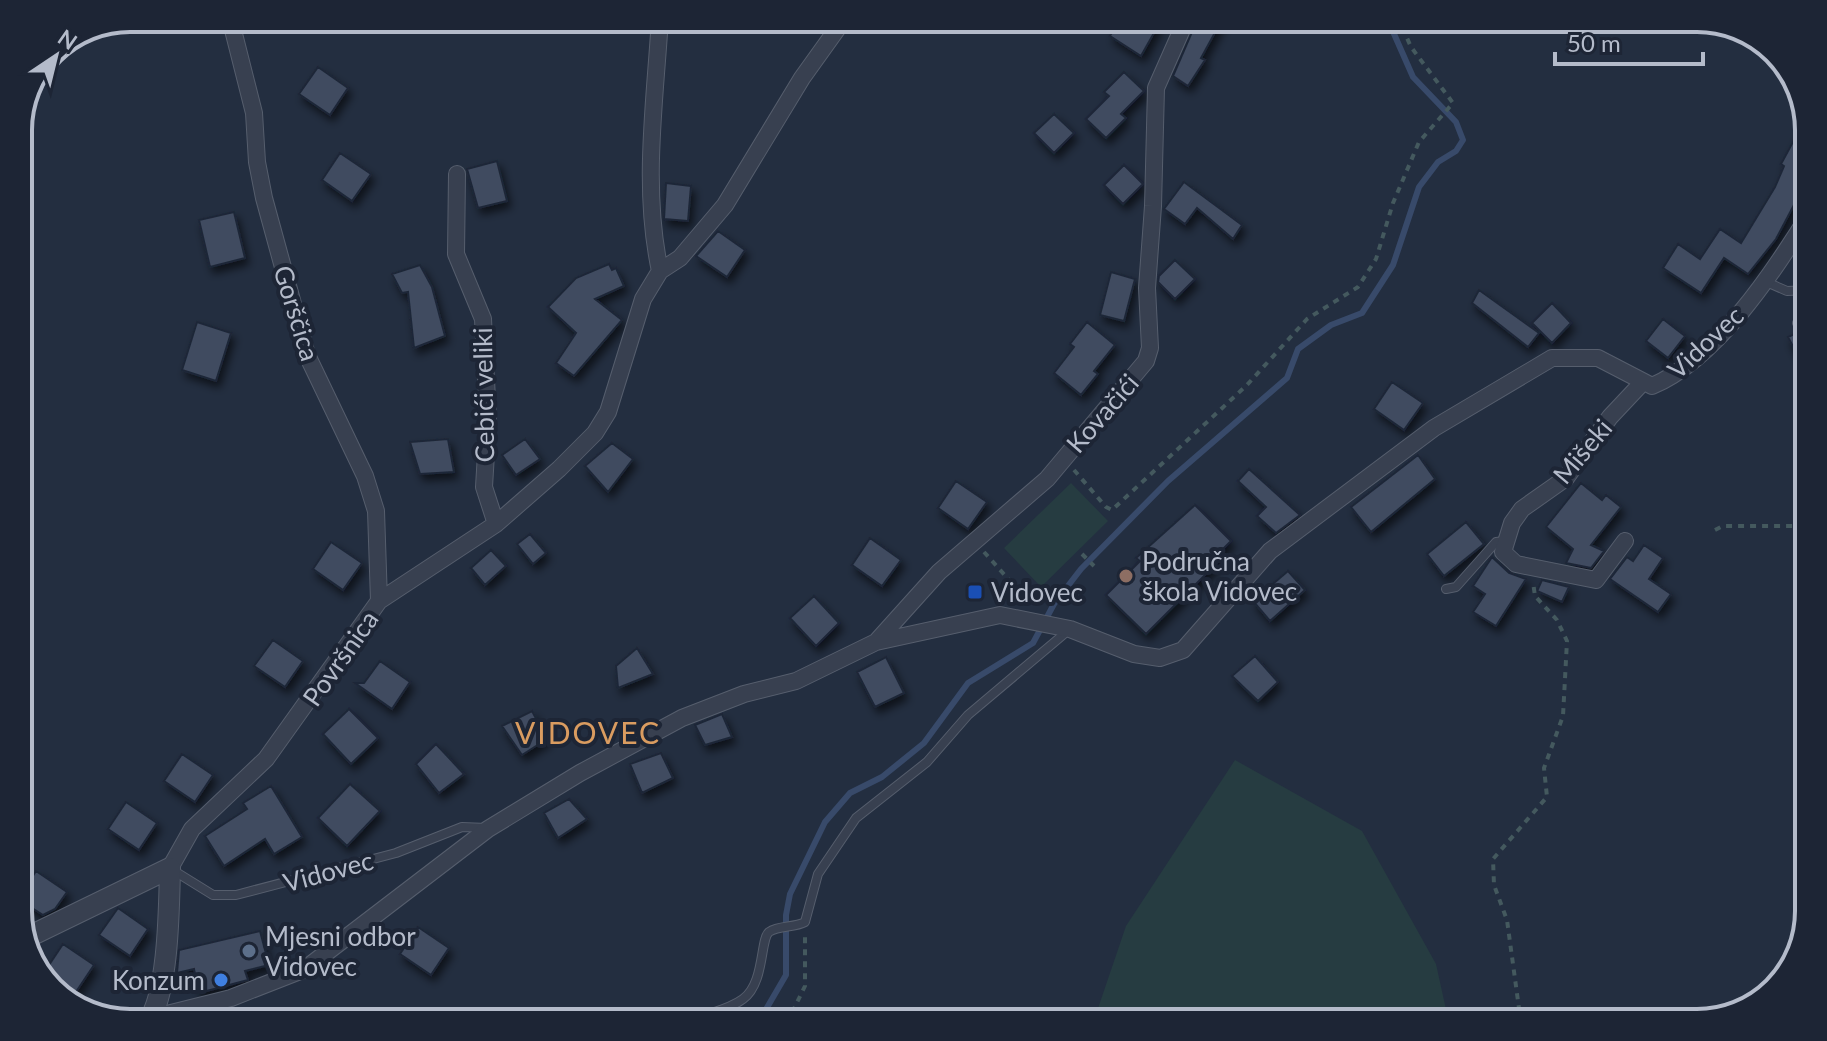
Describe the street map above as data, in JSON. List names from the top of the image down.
{
  "streets": {
    "street": [
      "Gorščica",
      "Vidovec",
      "Cebići veliki",
      "Kovačići",
      "Mišeki",
      "Površnica"
    ]
  },
  "crossings": [
    ["Gorščica", "Površnica"],
    ["Vidovec", "Kovačići"],
    ["Vidovec", "Mišeki"],
    ["Vidovec", "Površnica"],
    ["Cebići veliki", "Površnica"]
  ],
  "districts": ["VIDOVEC"],
  "places": {
    "other": ["Područna škola Vidovec", "Mjesni odbor Vidovec", "Konzum"],
    "transit": ["Vidovec"]
  },
  "scale_bar": "50 m",
  "north": "top right"
}
